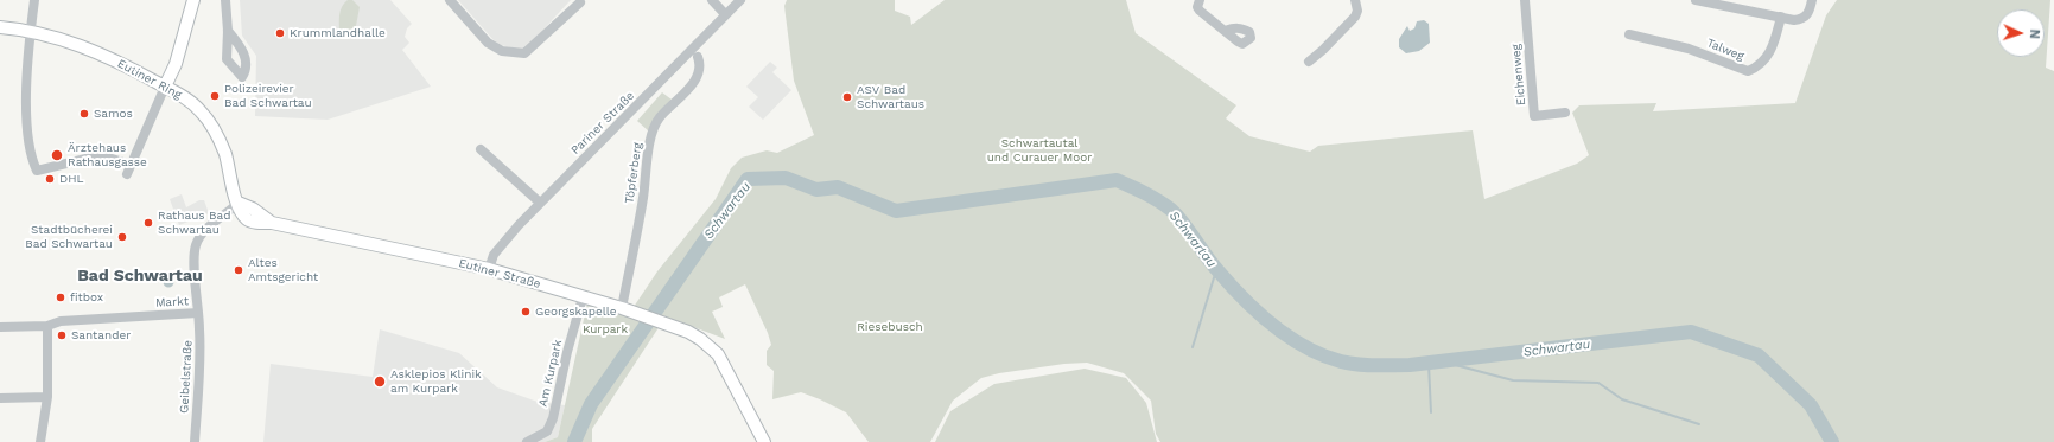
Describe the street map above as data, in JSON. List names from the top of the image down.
{
  "streets": {
    "main road": ["Eutiner Ring", "Eutiner Straße"],
    "street": [
      "Talweg",
      "Eichenweg",
      "Pariner Straße",
      "Töpferberg",
      "Markt",
      "Am Kurpark",
      "Geibelstraße"
    ]
  },
  "crossings": [
    ["Eutiner Ring", "Eutiner Straße"],
    ["Eutiner Ring", "Markt"],
    ["Pariner Straße", "Eutiner Straße"],
    ["Töpferberg", "Eutiner Straße"],
    ["Eutiner Straße", "Markt"],
    ["Eutiner Straße", "Am Kurpark"],
    ["Markt", "Geibelstraße"]
  ],
  "districts": ["Bad Schwartau"],
  "water": ["Schwartau"],
  "parks": ["Schwartautal und Curauer Moor", "Riesebusch", "Kurpark"],
  "places": [
    "Krummlandhalle",
    "Polizeirevier Bad Schwartau",
    "ASV Bad Schwartaus",
    "Samos",
    "Ärztehaus Rathausgasse",
    "DHL",
    "Rathaus Bad Schwartau",
    "Stadtbücherei Bad Schwartau",
    "Altes Amtsgericht",
    "fitbox",
    "Georgskapelle",
    "Santander",
    "Asklepios Klinik am Kurpark"
  ],
  "north": "right"
}
